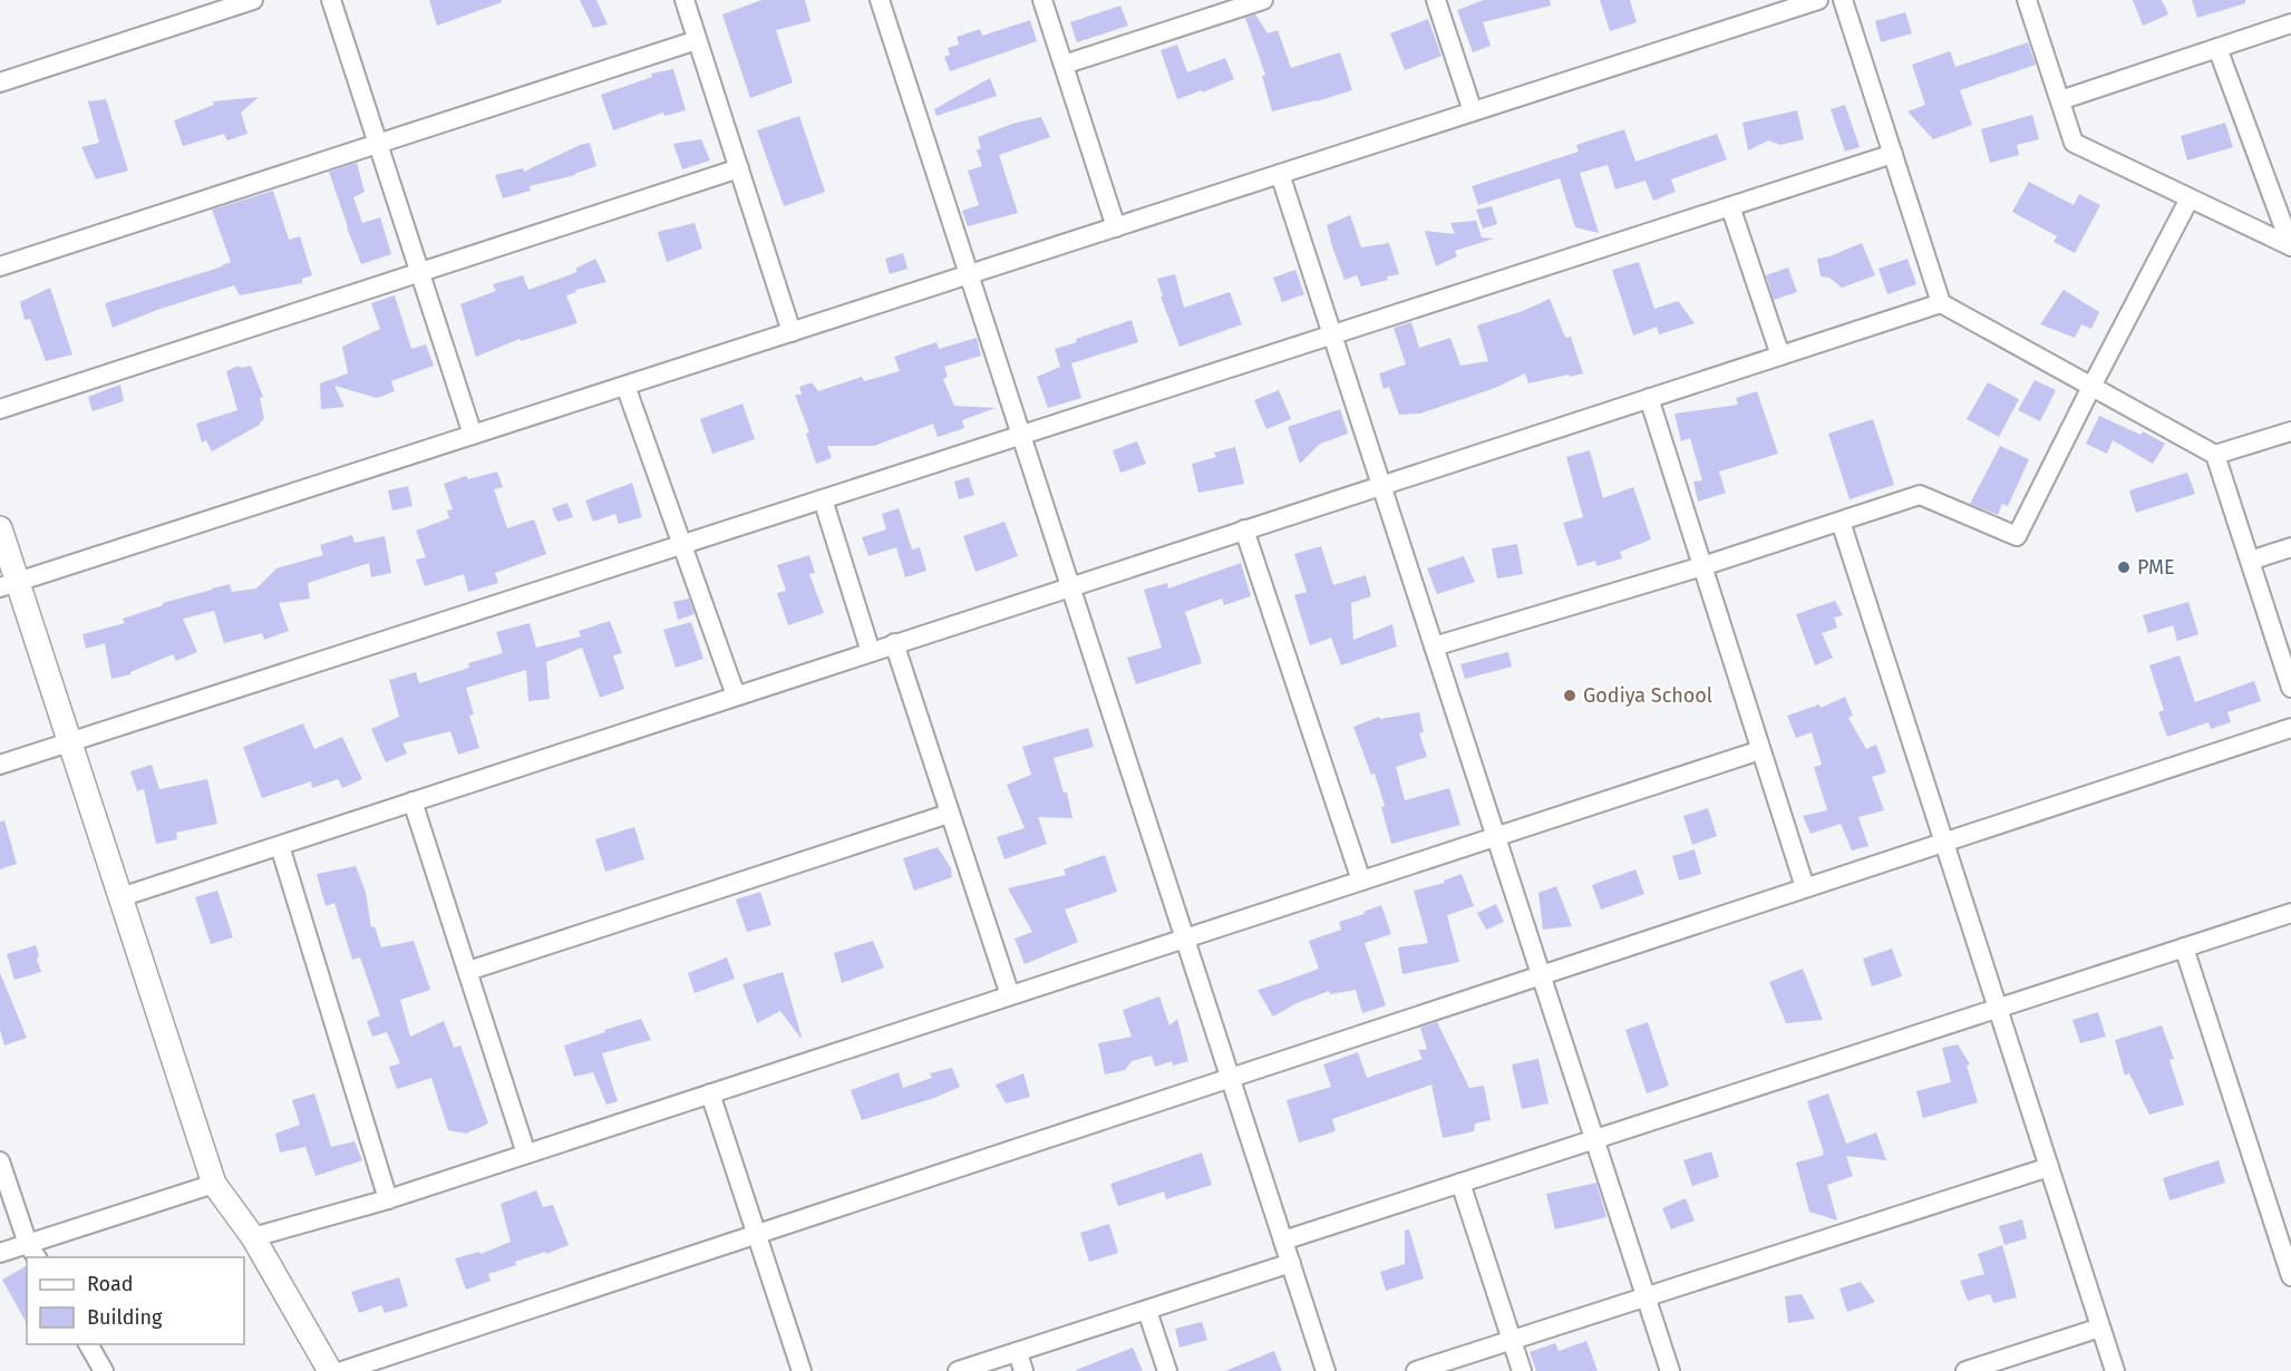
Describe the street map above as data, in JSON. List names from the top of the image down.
{
  "places": ["PME", "Godiya School"],
  "legend": ["Road", "Building"]
}
